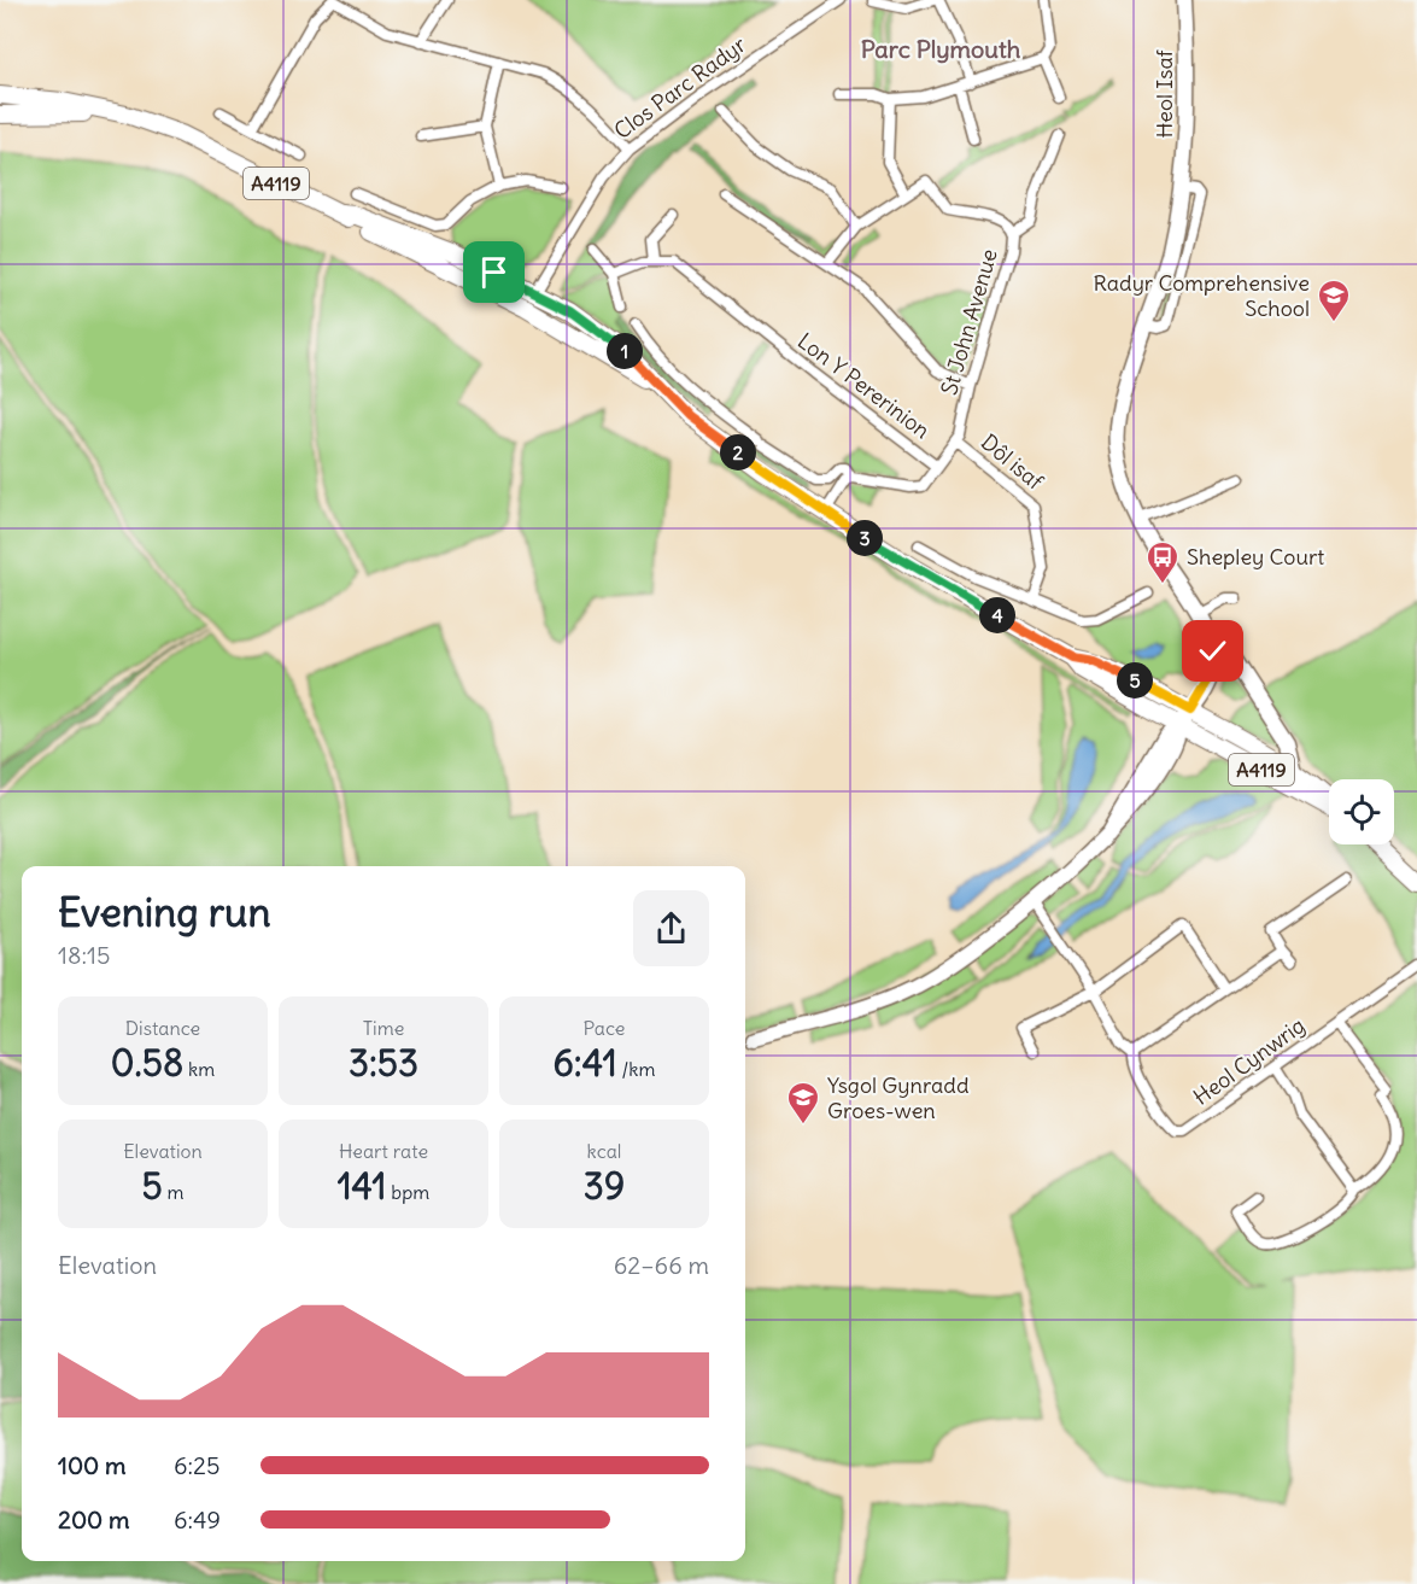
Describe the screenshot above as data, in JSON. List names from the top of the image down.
{
  "streets": {
    "main road": ["Heol Isaf", "A4119"],
    "street": [
      "Clos Parc Radyr",
      "St John Avenue",
      "Lon Y Pererinion",
      "Dôl isaf",
      "Heol Cynwrig"
    ]
  },
  "crossings": [
    ["Clos Parc Radyr", "A4119"],
    ["Heol Isaf", "A4119"],
    ["St John Avenue", "Lon Y Pererinion"],
    ["St John Avenue", "Dôl isaf"]
  ],
  "districts": ["Parc Plymouth"],
  "places": {
    "school or university": ["Radyr Comprehensive School", "Ysgol Gynradd Groes-wen"],
    "bus stop": ["Shepley Court"]
  },
  "page": {
    "pins": [
      "1",
      "2",
      "3",
      "4",
      "5"
    ],
    "heading": ["Evening run", "18:15"],
    "stats": [
      ["Distance", "0.58 km"],
      ["Time", "3:53"],
      ["Pace", "6:41 /km"],
      ["Elevation", "5 m"],
      ["Heart rate", "141 bpm"],
      ["kcal", "39"]
    ],
    "chart": ["Elevation", "62–66 m"],
    "list": [
      {
        "name": "100 m",
        "note": "6:25"
      },
      {
        "name": "200 m",
        "note": "6:49"
      }
    ]
  }
}
